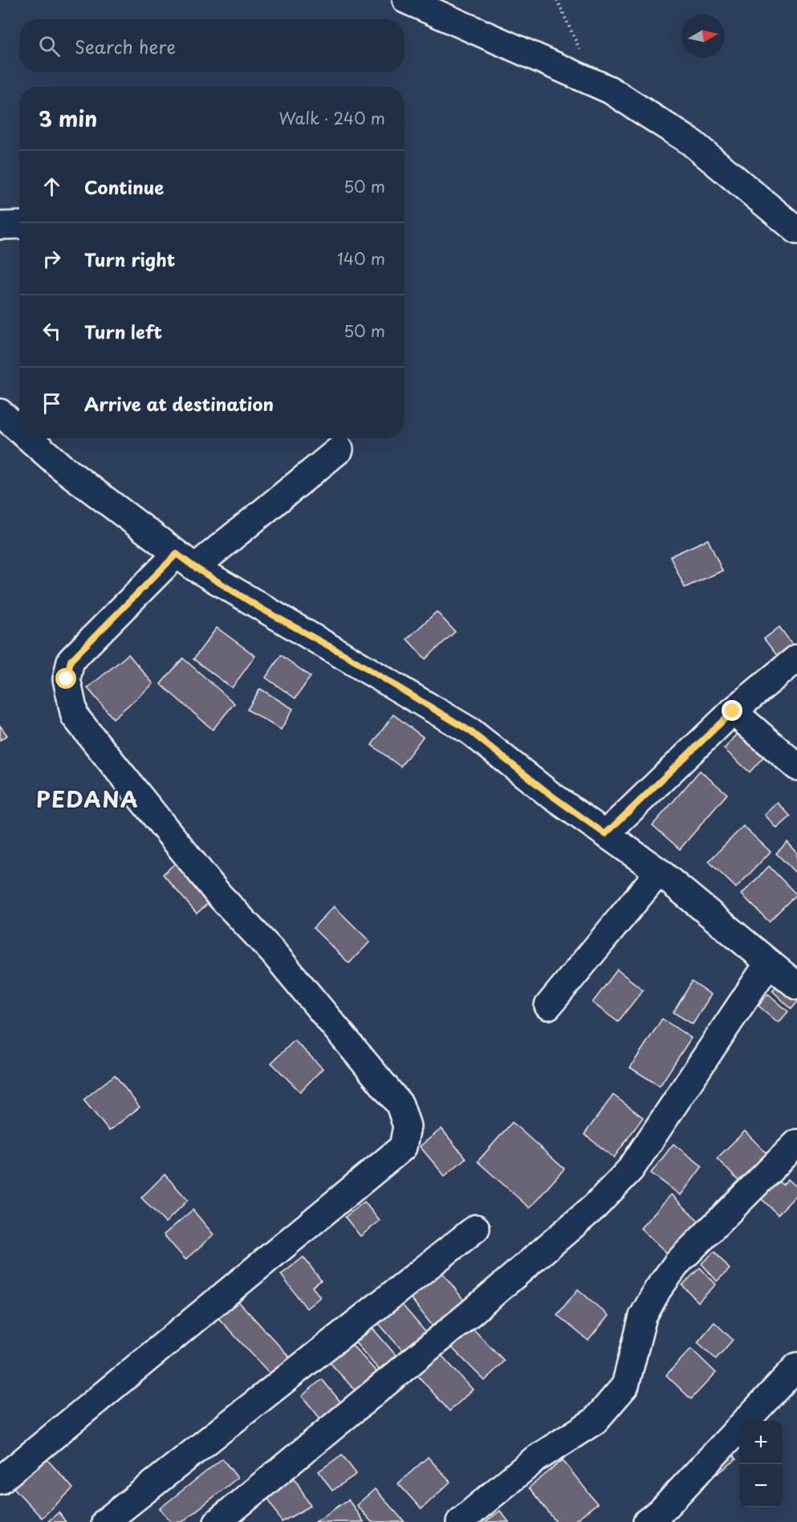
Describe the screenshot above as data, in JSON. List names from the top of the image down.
{
  "districts": ["PEDANA"],
  "north": "right",
  "page": {
    "search": "Search here",
    "heading": ["3 min", "Walk · 240 m"],
    "list": [
      ["Continue", "50 m"],
      ["Turn right", "140 m"],
      ["Turn left", "50 m"],
      "Arrive at destination"
    ],
    "map_buttons": ["+", "−"]
  }
}
